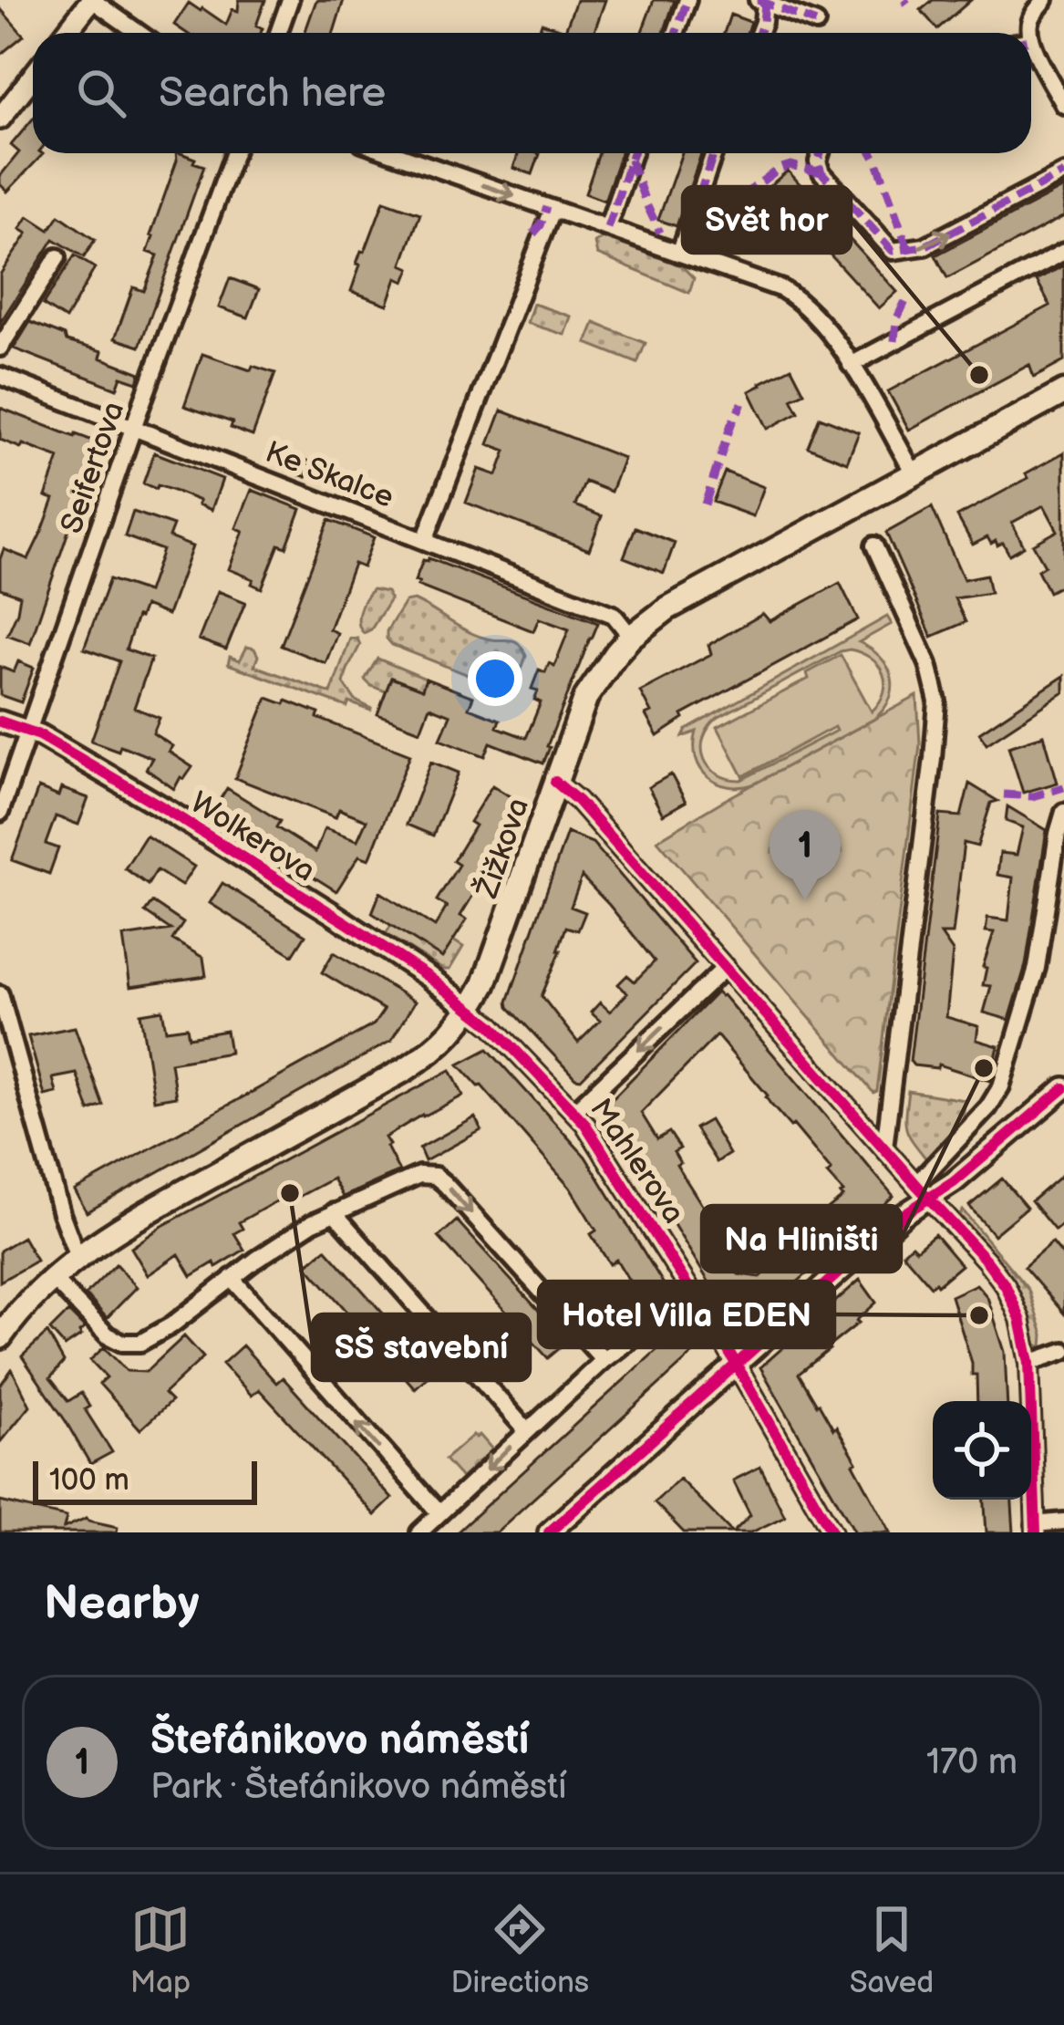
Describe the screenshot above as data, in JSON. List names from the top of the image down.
{
  "streets": {
    "main road": ["Žižkova"],
    "street": [
      "Seifertova",
      "Ke Skalce",
      "Wolkerova",
      "Mahlerova"
    ]
  },
  "crossings": [
    ["Seifertova", "Ke Skalce"],
    ["Seifertova", "Wolkerova"],
    ["Ke Skalce", "Žižkova"],
    ["Wolkerova", "Žižkova"],
    ["Wolkerova", "Mahlerova"],
    ["Žižkova", "Mahlerova"]
  ],
  "places": [
    "Svět hor",
    "Na Hliništi",
    "SŠ stavební",
    "Hotel Villa EDEN"
  ],
  "scale_bar": "100 m",
  "page": {
    "search": "Search here",
    "pins": "1",
    "scale": "100 m",
    "heading": "Nearby",
    "list": [
      {
        "mark": "1",
        "name": "Štefánikovo náměstí",
        "note": "Park · Štefánikovo náměstí",
        "value": "170 m"
      }
    ],
    "nav": ["Map", "Directions", "Saved"]
  }
}
